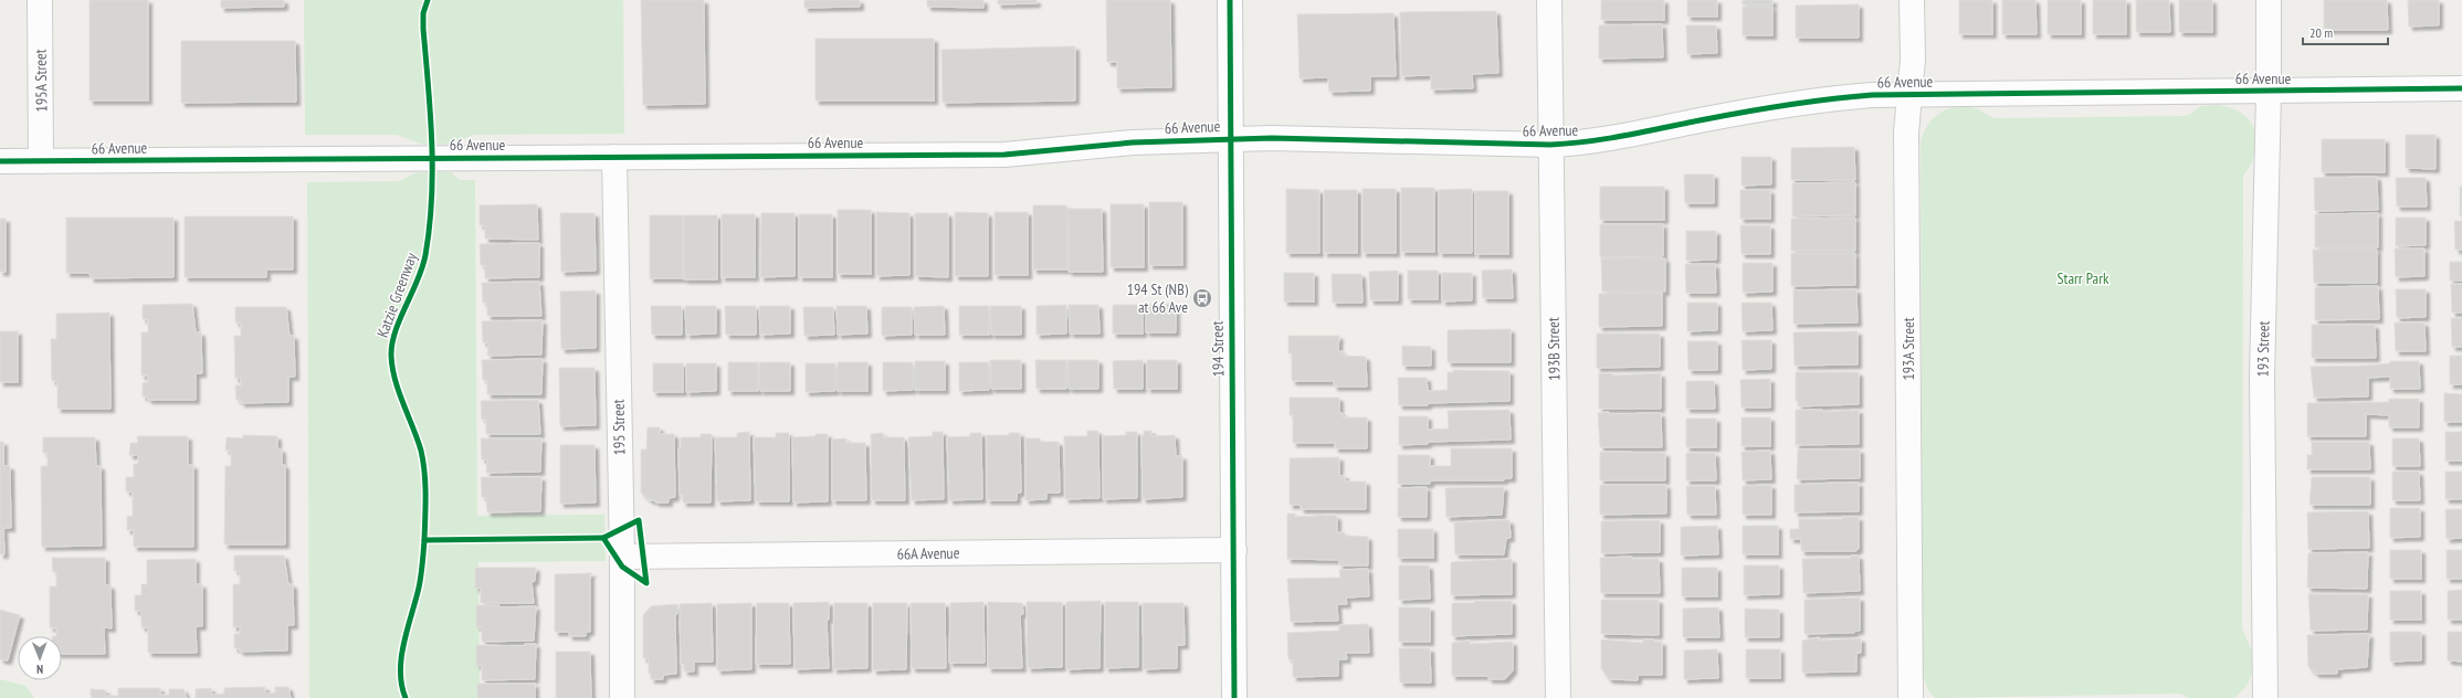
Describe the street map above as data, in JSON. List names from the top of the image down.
{
  "streets": {
    "street": [
      "66 Avenue",
      "195A Street",
      "194 Street",
      "193B Street",
      "193A Street",
      "193 Street",
      "195 Street",
      "66A Avenue"
    ],
    "cycle path": ["Katzie Greenway"]
  },
  "crossings": [
    ["66 Avenue", "195A Street"],
    ["66 Avenue", "194 Street"],
    ["66 Avenue", "193B Street"],
    ["66 Avenue", "193A Street"],
    ["66 Avenue", "193 Street"],
    ["66 Avenue", "195 Street"],
    ["194 Street", "66A Avenue"],
    ["195 Street", "66A Avenue"]
  ],
  "parks": ["Starr Park"],
  "places": {
    "bus stop": ["194 St (NB) at 66 Ave"]
  },
  "scale_bar": "20 m",
  "north": "bottom"
}
